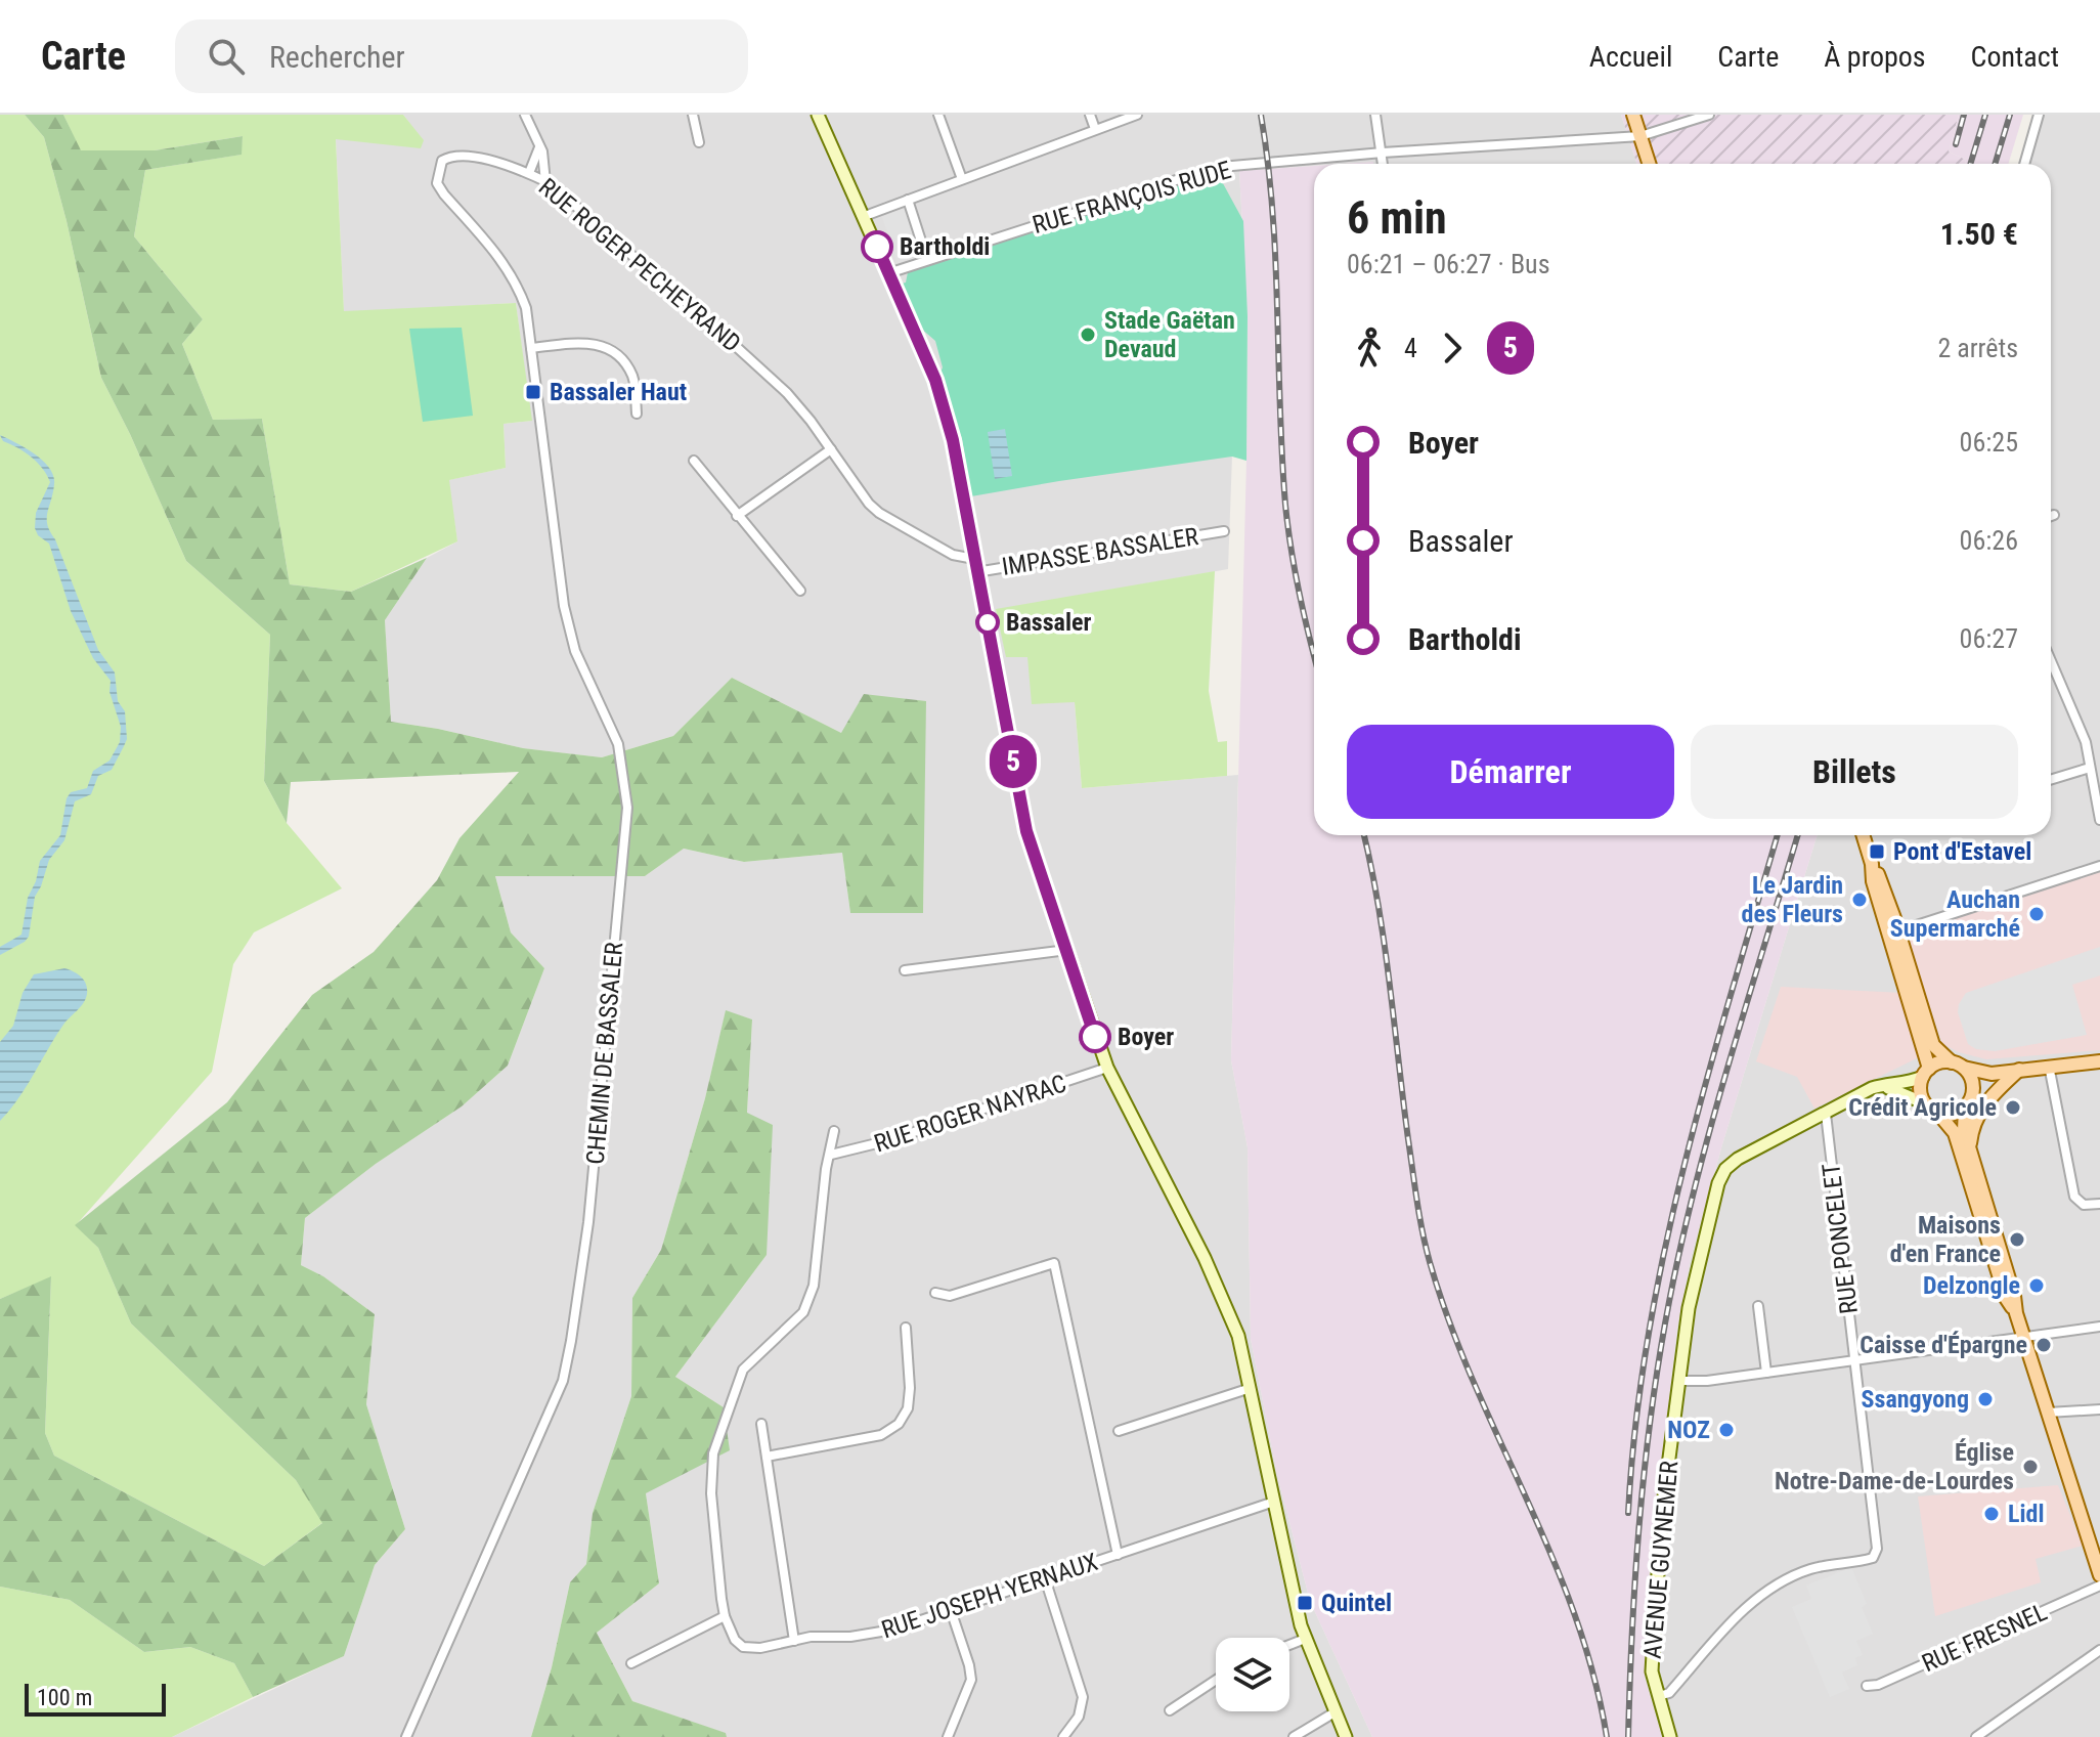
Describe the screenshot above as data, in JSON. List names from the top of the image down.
{
  "streets": {
    "main road": ["AVENUE GUYNEMER"],
    "street": [
      "RUE FRANÇOIS RUDE",
      "RUE ROGER PECHEYRAND",
      "IMPASSE BASSALER",
      "CHEMIN DE BASSALER",
      "RUE ROGER NAYRAC",
      "RUE PONCELET",
      "RUE JOSEPH YERNAUX",
      "RUE FRESNEL"
    ]
  },
  "crossings": [
    ["RUE ROGER PECHEYRAND", "IMPASSE BASSALER"],
    ["RUE ROGER PECHEYRAND", "CHEMIN DE BASSALER"],
    ["RUE ROGER NAYRAC", "RUE JOSEPH YERNAUX"],
    ["RUE PONCELET", "AVENUE GUYNEMER"]
  ],
  "places": {
    "other": [
      "Bartholdi",
      "Stade Gaëtan Devaud",
      "Bassaler",
      "Le Jardin des Fleurs",
      "Auchan Supermarché",
      "Boyer",
      "Crédit Agricole",
      "Maisons d'en France",
      "Delzongle",
      "Caisse d'Épargne",
      "Ssangyong",
      "NOZ",
      "Église Notre-Dame-de-Lourdes",
      "Lidl"
    ],
    "transit": ["Bassaler Haut", "Pont d'Estavel", "Quintel"]
  },
  "lines": ["bus line 5"],
  "scale_bar": "100 m",
  "page": {
    "header": "Carte",
    "search": "Rechercher",
    "nav": [
      "Accueil",
      "Carte",
      "À propos",
      "Contact"
    ],
    "on_map": "5",
    "heading": ["6 min", "06:21 – 06:27 · Bus", "1.50 €"],
    "legs": ["4", "5", "2 arrêts"],
    "list": [
      {
        "name": "Boyer",
        "value": "06:25"
      },
      {
        "name": "Bassaler",
        "value": "06:26"
      },
      {
        "name": "Bartholdi",
        "value": "06:27"
      }
    ],
    "buttons": ["Démarrer", "Billets"],
    "scale": "100 m"
  }
}
